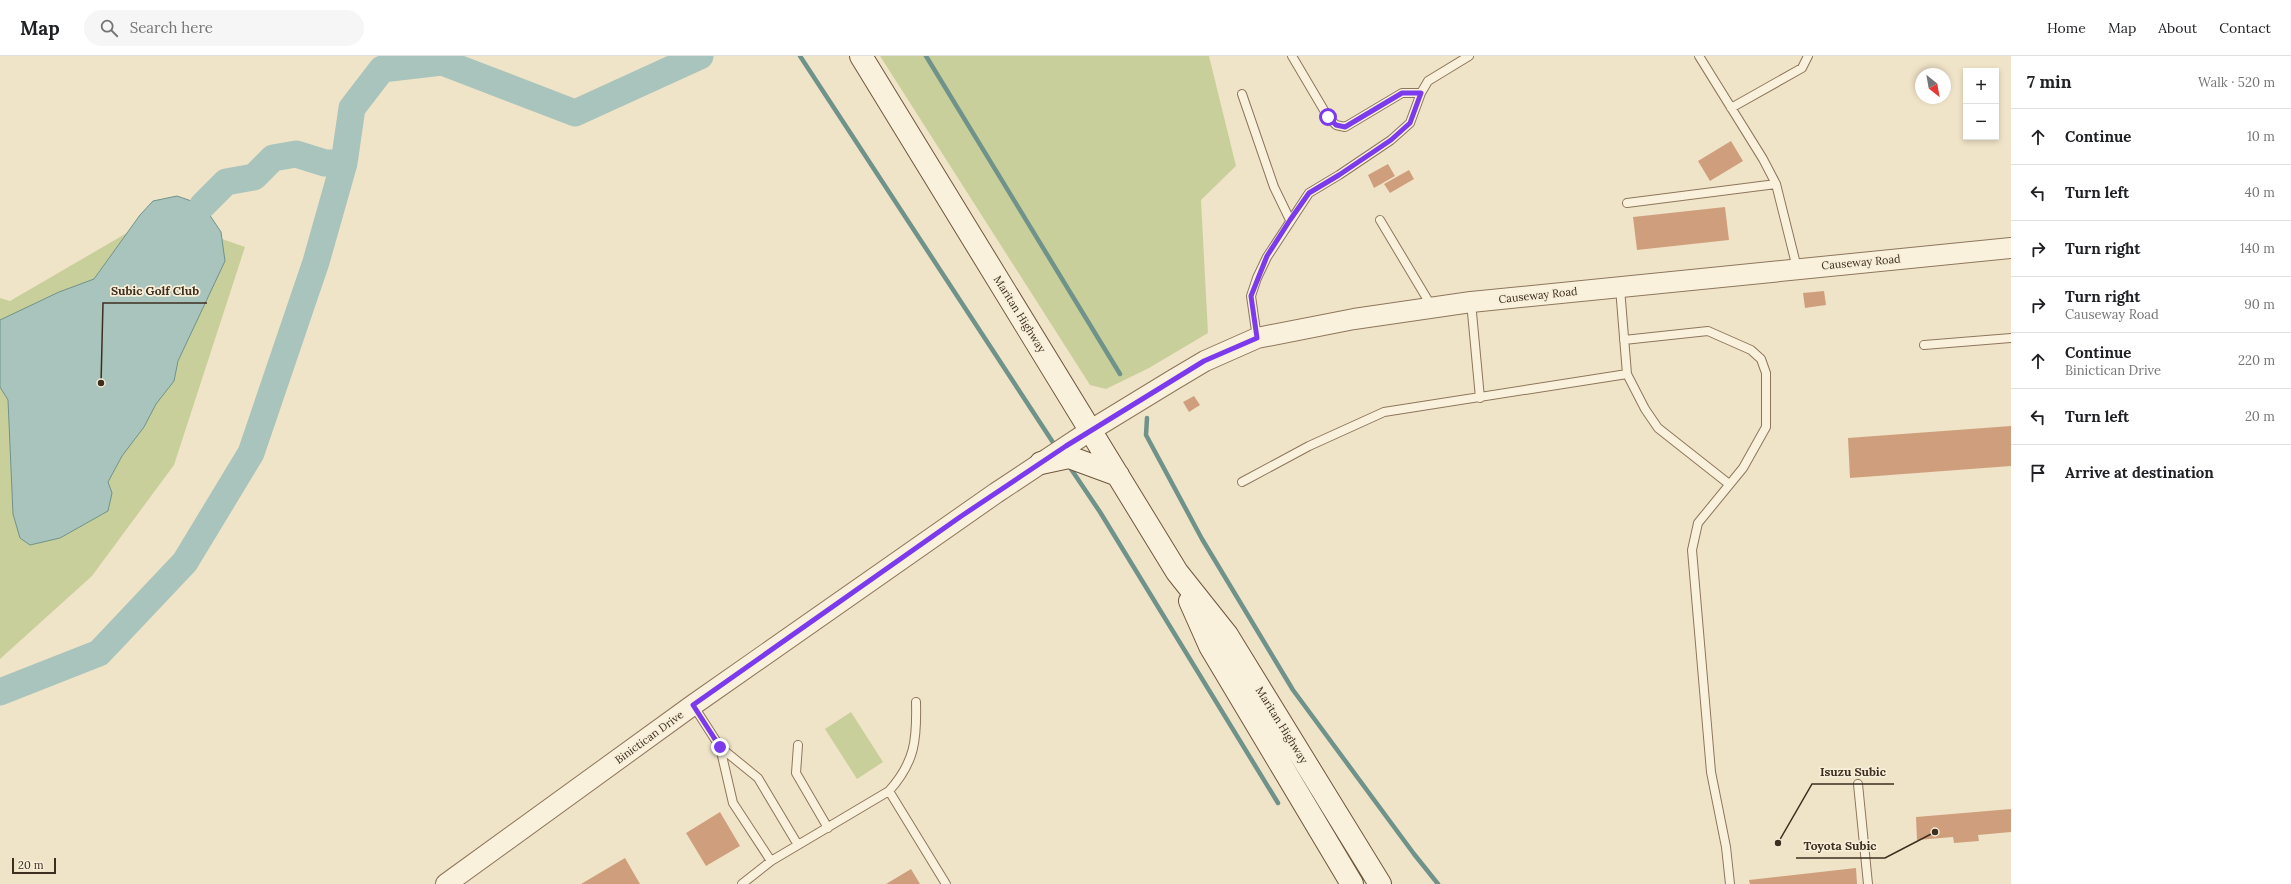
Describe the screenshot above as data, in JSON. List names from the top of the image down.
{
  "streets": {
    "main road": ["Maritan Highway"],
    "street": ["Causeway Road", "Binictican Drive"]
  },
  "crossings": [
    ["Causeway Road", "Maritan Highway"],
    ["Causeway Road", "Binictican Drive"],
    ["Maritan Highway", "Binictican Drive"]
  ],
  "places": ["Subic Golf Club", "Toyota Subic", "Isuzu Subic"],
  "scale_bar": "20 m",
  "north": "bottom right",
  "page": {
    "header": "Map",
    "search": "Search here",
    "nav": [
      "Home",
      "Map",
      "About",
      "Contact"
    ],
    "heading": ["7 min", "Walk · 520 m"],
    "map_buttons": ["+", "−"],
    "list": [
      ["Continue", "10 m"],
      ["Turn left", "40 m"],
      ["Turn right", "140 m"],
      ["Turn right", "Causeway Road", "90 m"],
      ["Continue", "Binictican Drive", "220 m"],
      ["Turn left", "20 m"],
      "Arrive at destination"
    ],
    "scale": "20 m"
  }
}
